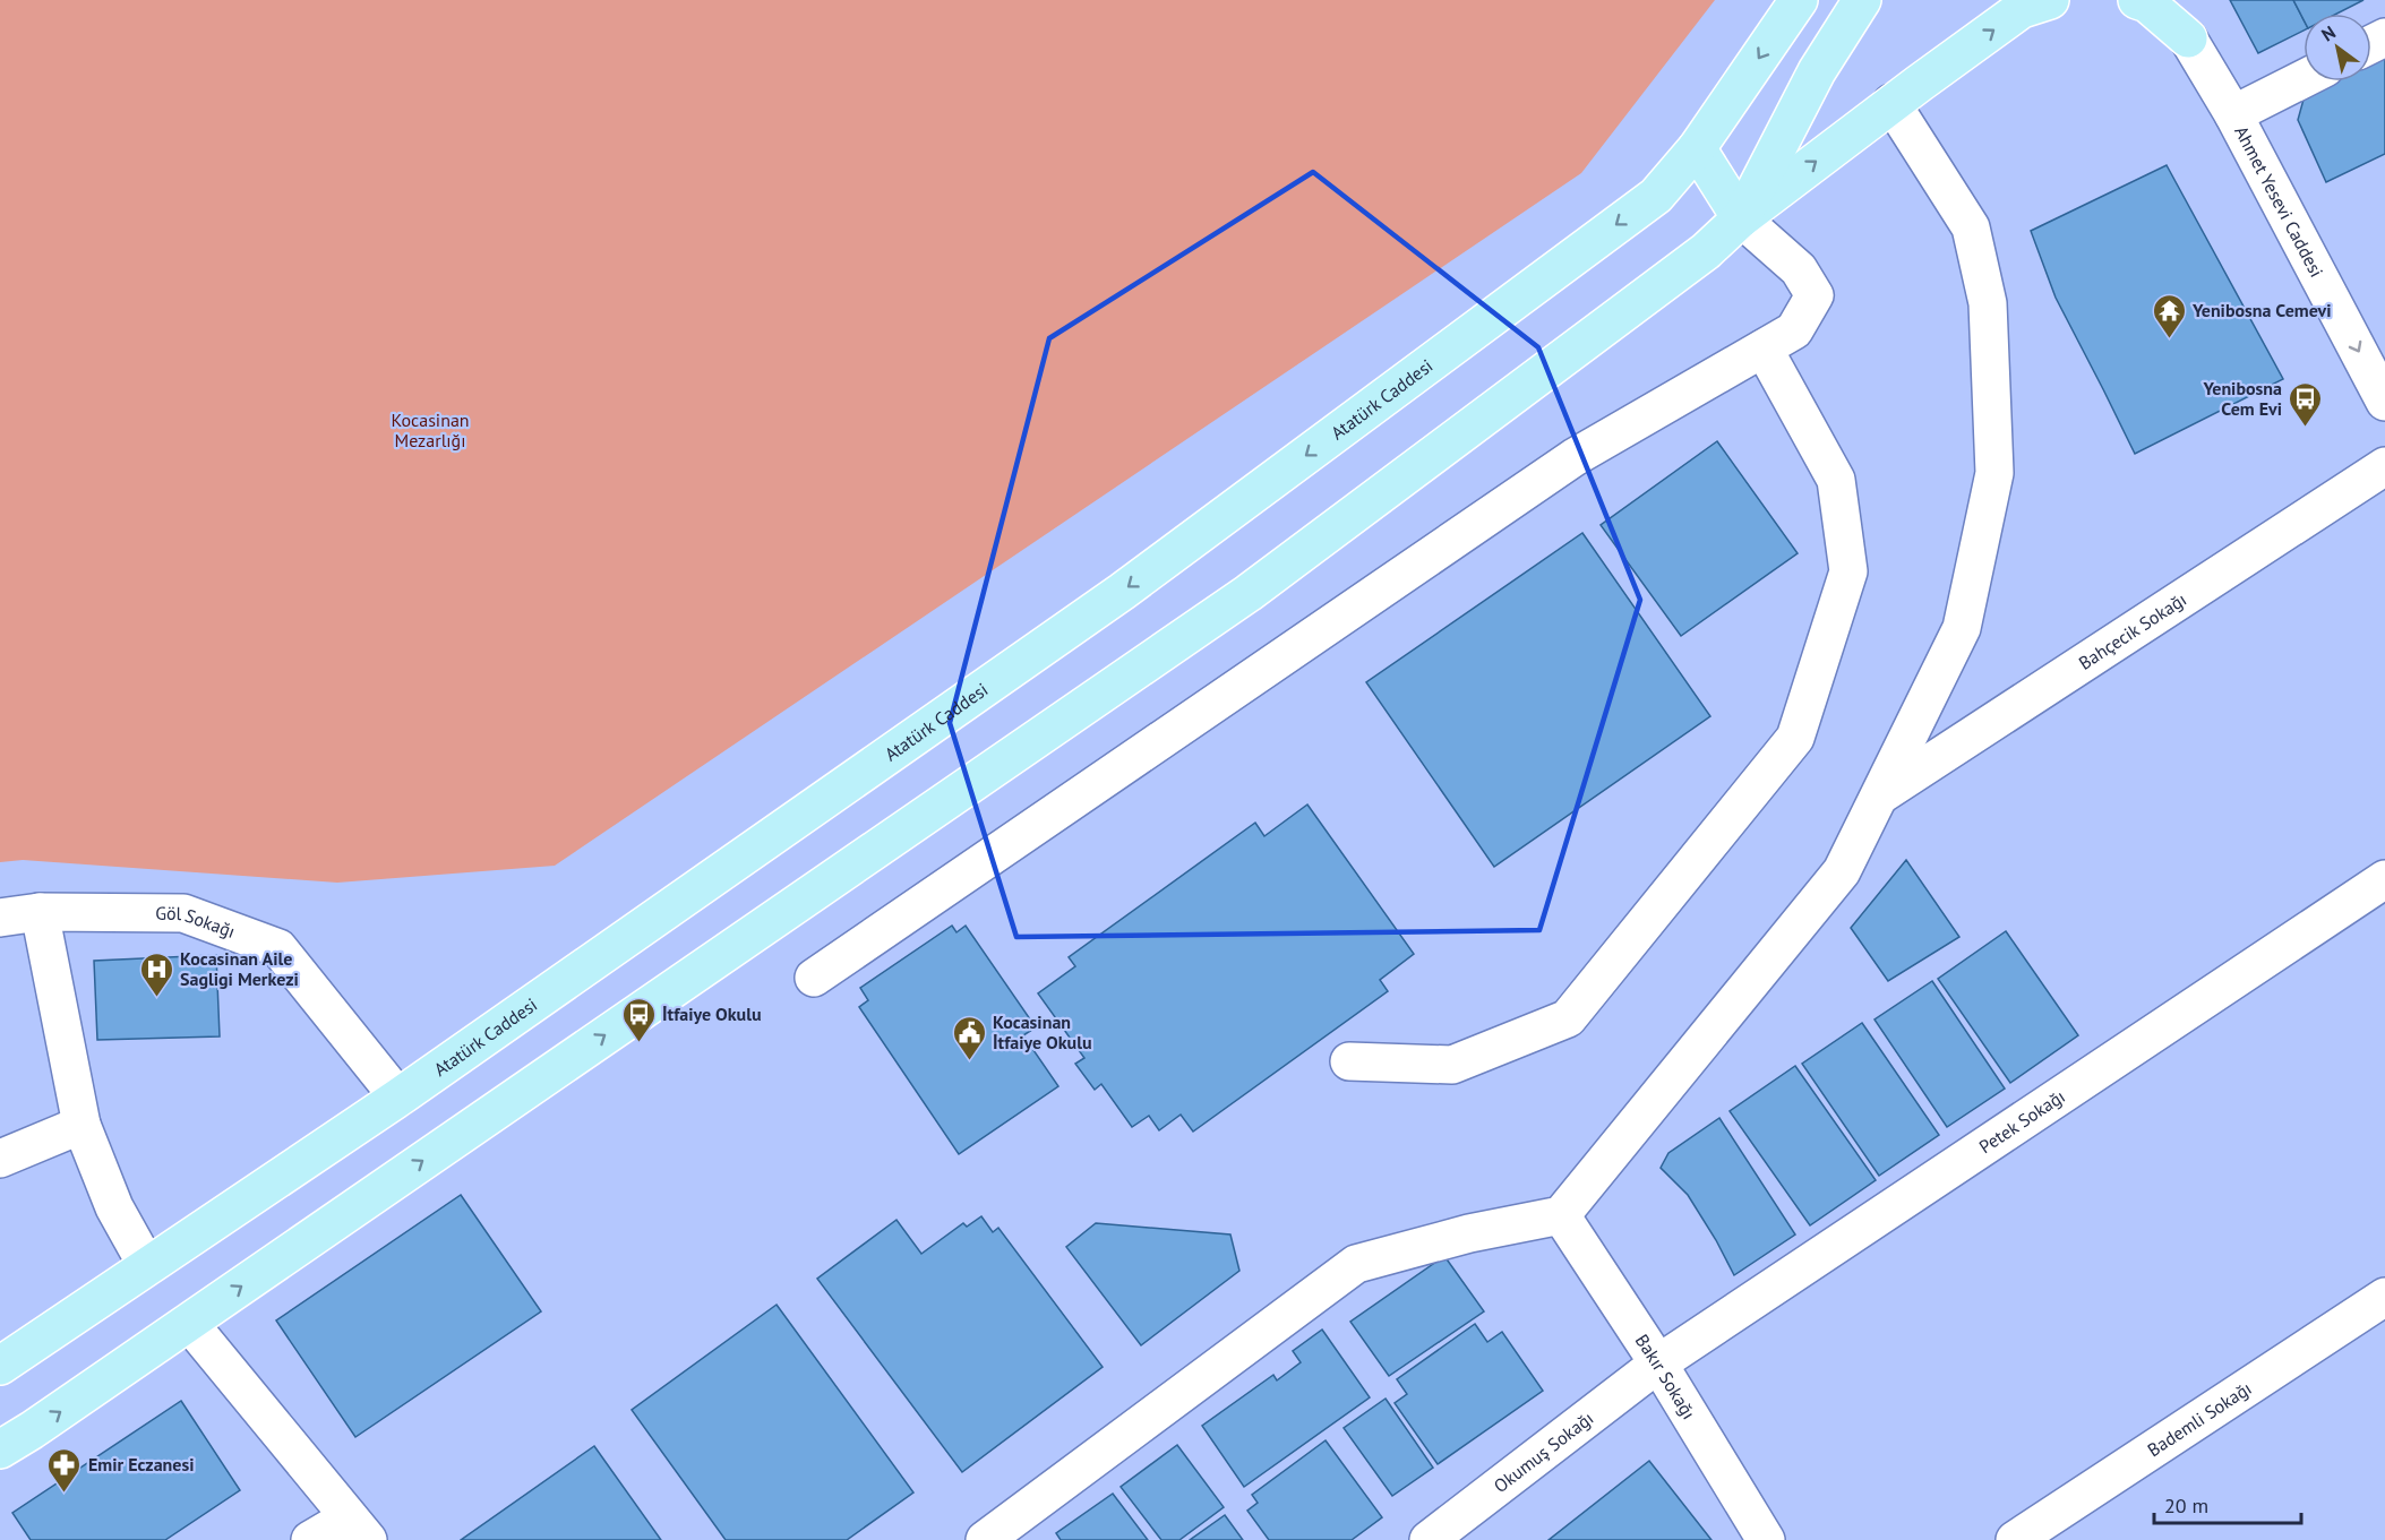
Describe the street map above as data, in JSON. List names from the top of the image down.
{
  "streets": {
    "main road": ["Atatürk Caddesi"],
    "street": [
      "Ahmet Yesevi Caddesi",
      "Bahçecik Sokağı",
      "Göl Sokağı",
      "Petek Sokağı",
      "Bakır Sokağı",
      "Bademli Sokağı",
      "Okumuş Sokağı"
    ]
  },
  "crossings": [
    ["Atatürk Caddesi", "Göl Sokağı"],
    ["Petek Sokağı", "Bakır Sokağı"],
    ["Petek Sokağı", "Okumuş Sokağı"],
    ["Bakır Sokağı", "Okumuş Sokağı"]
  ],
  "one_way": ["Ahmet Yesevi Caddesi"],
  "parks": ["Kocasinan Mezarlığı"],
  "places": {
    "temple": ["Yenibosna Cemevi"],
    "bus stop": ["Yenibosna Cem Evi", "İtfaiye Okulu"],
    "hospital": ["Kocasinan Aile Sagligi Merkezi"],
    "public building": ["Kocasinan İtfaiye Okulu"],
    "pharmacy": ["Emir Eczanesi"]
  },
  "scale_bar": "20 m",
  "north": "top left"
}
